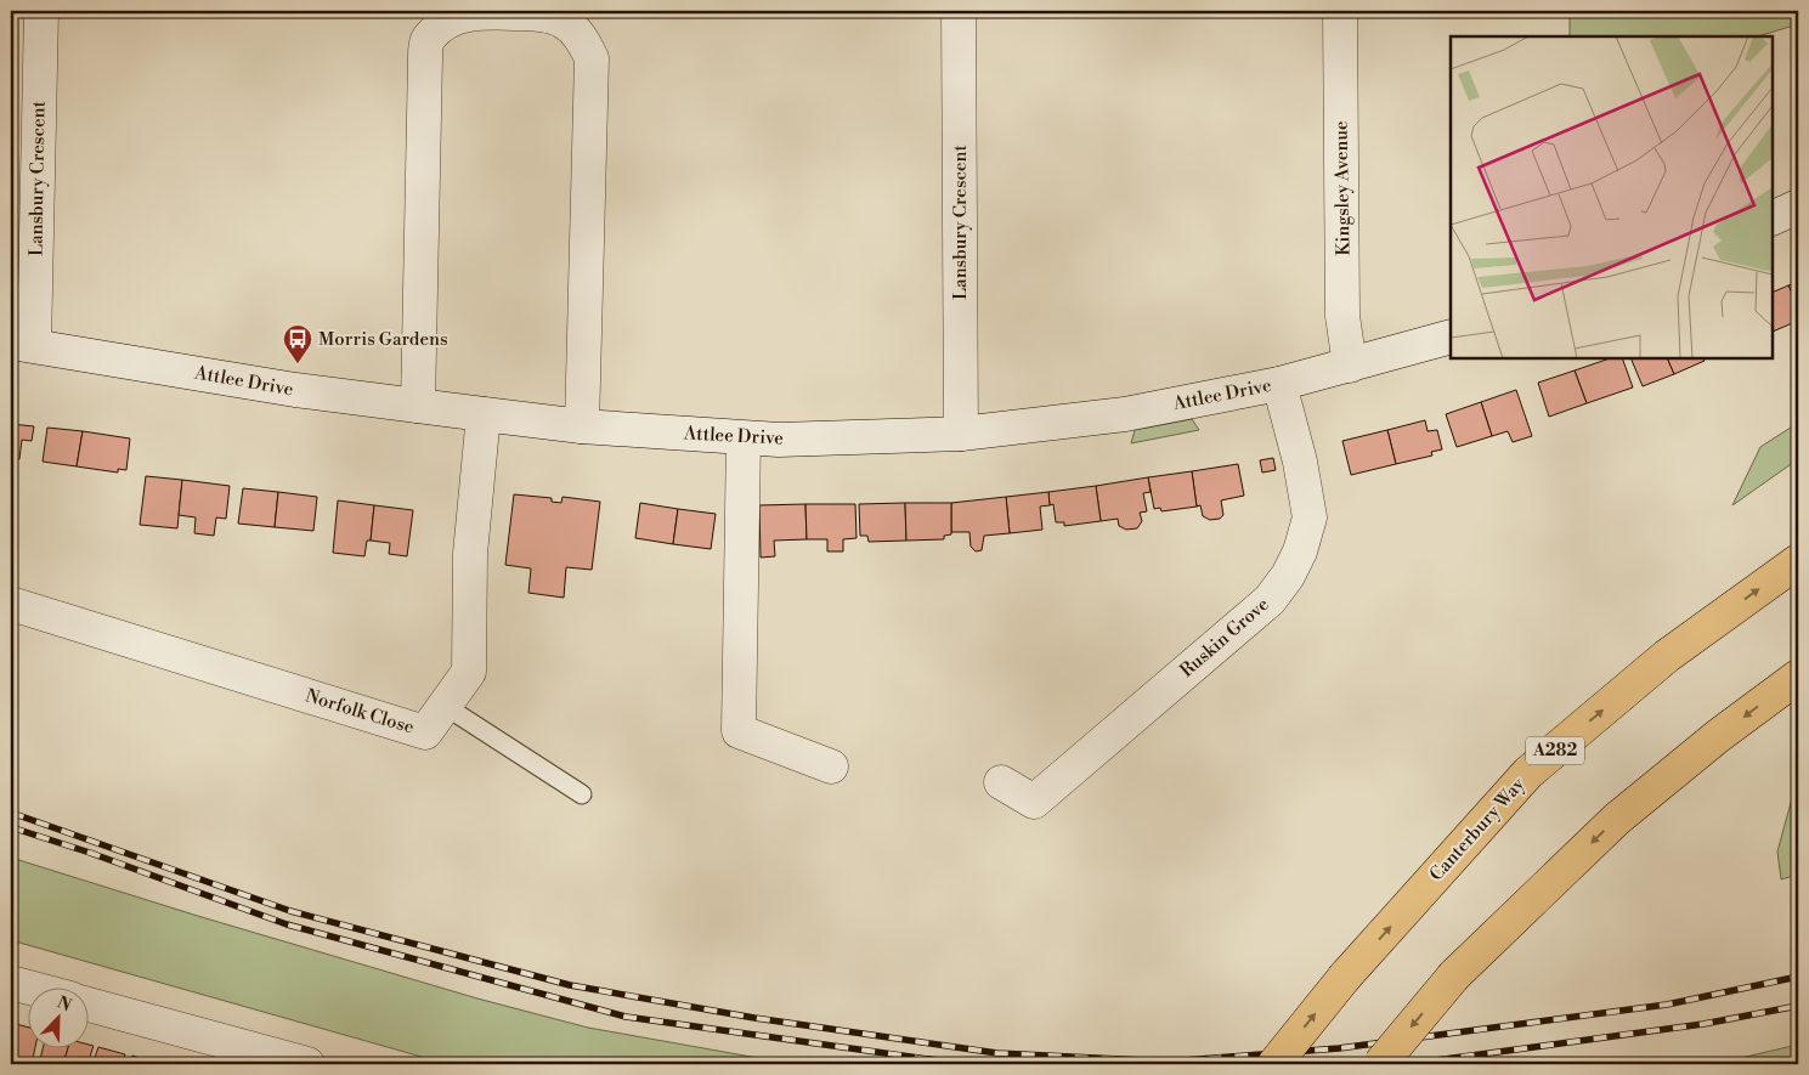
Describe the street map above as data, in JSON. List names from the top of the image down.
{
  "streets": {
    "highway": ["A282", "Canterbury Way"],
    "street": [
      "Lansbury Crescent",
      "Kingsley Avenue",
      "Attlee Drive",
      "Ruskin Grove",
      "Norfolk Close"
    ]
  },
  "crossings": [
    ["Lansbury Crescent", "Attlee Drive"],
    ["Kingsley Avenue", "Attlee Drive"],
    ["Attlee Drive", "Ruskin Grove"],
    ["Attlee Drive", "Norfolk Close"]
  ],
  "places": {
    "bus stop": ["Morris Gardens"]
  },
  "north": "top right"
}
